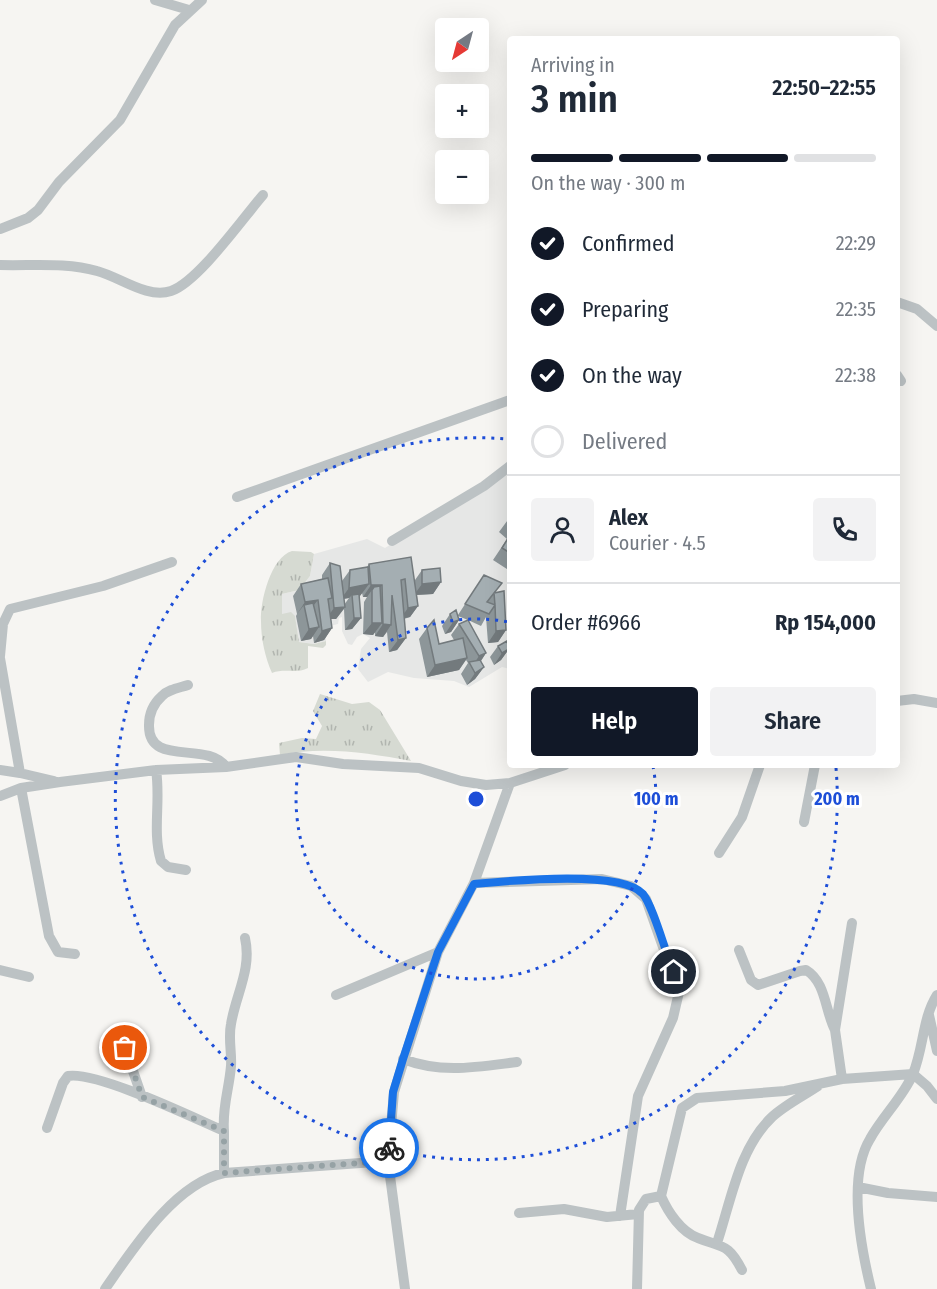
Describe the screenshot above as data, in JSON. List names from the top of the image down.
{
  "north": "bottom left",
  "page": {
    "map_buttons": ["+", "−"],
    "heading": ["3 min", "Arriving in", "22:50–22:55"],
    "panel": [
      "Alex",
      "Courier · 4.5",
      "Order #6966",
      "Rp 154,000"
    ],
    "bar": "On the way · 300 m",
    "list": [
      ["Confirmed", "22:29"],
      ["Preparing", "22:35"],
      ["On the way", "22:38"],
      "Delivered"
    ],
    "buttons": ["Help", "Share"]
  },
  "rings": ["100 m", "200 m"]
}
